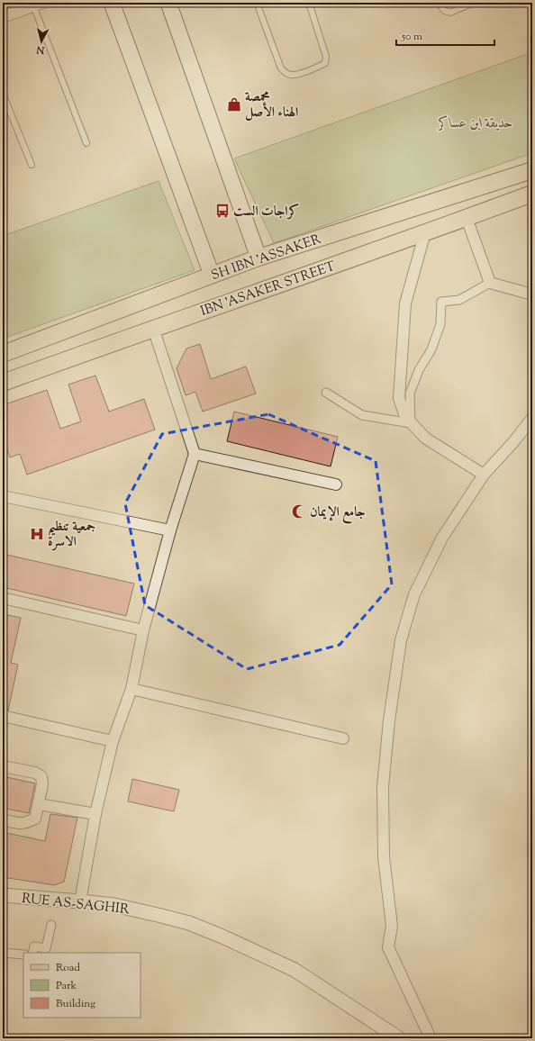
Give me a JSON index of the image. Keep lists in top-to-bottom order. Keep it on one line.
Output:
{"streets":{"main road":["SH IBN 'ASSAKER","IBN 'ASAKER STREET"],"street":["RUE AS-SAGHIR"]},"parks":["حديقة ابن عساكر"],"places":{"shop":["محمصة الهناء الأصل"],"bus stop":["كراجات الست"],"mosque":["جامع الإيمان"],"hospital":["جمعية تنظيم الاسرة"]},"legend":["Road","Park","Building"],"scale_bar":"50 m","north":"bottom"}
